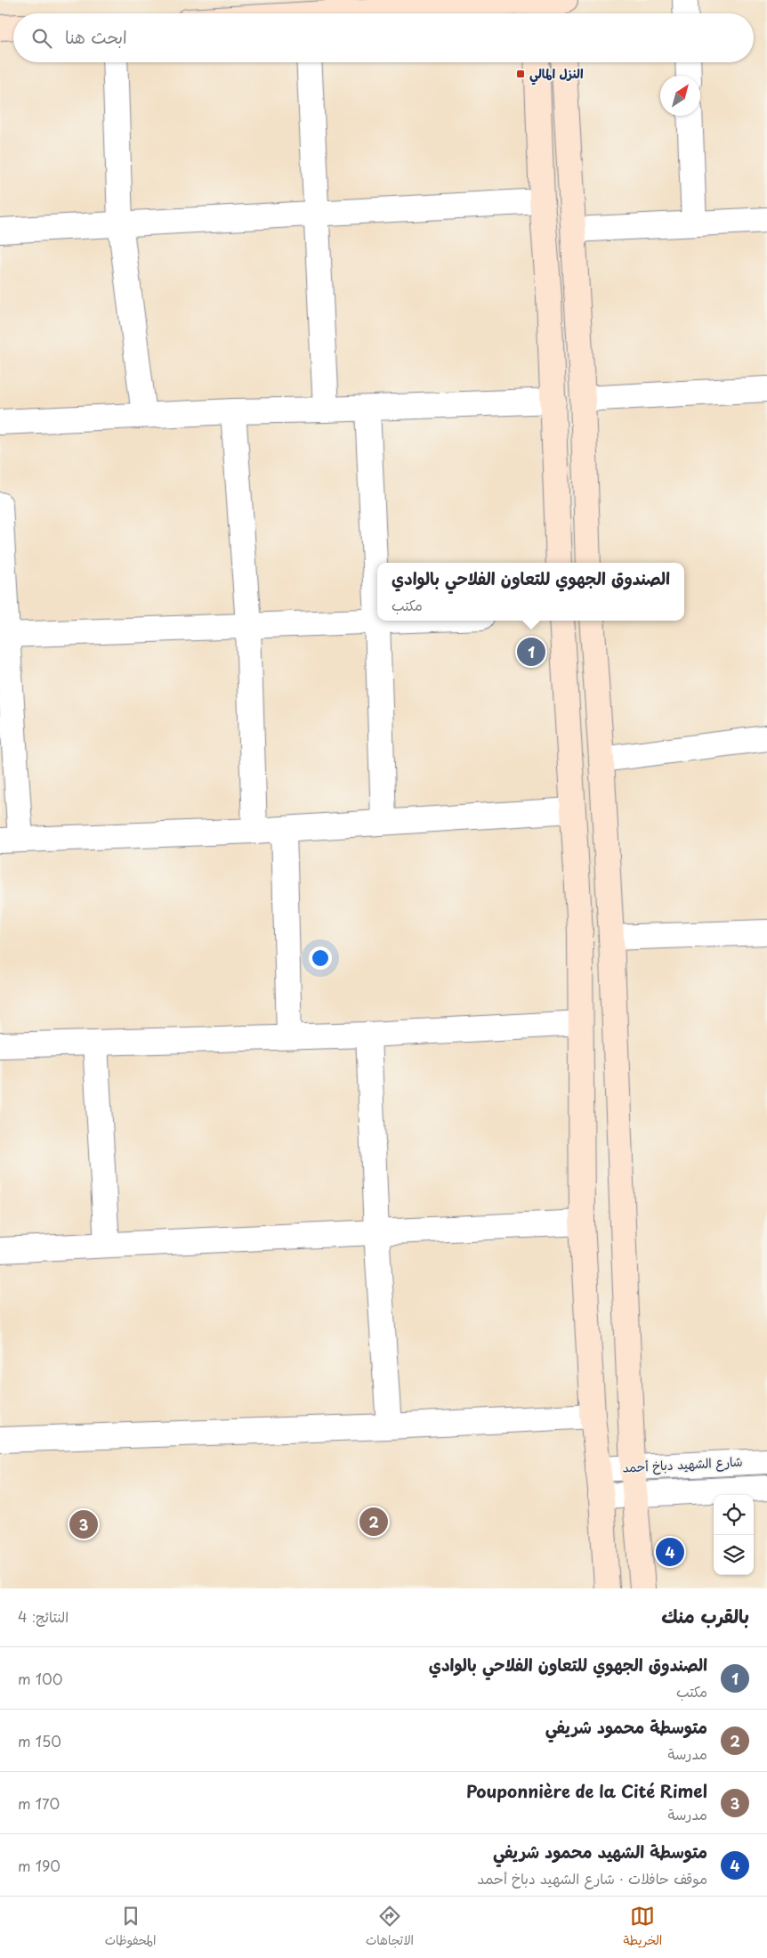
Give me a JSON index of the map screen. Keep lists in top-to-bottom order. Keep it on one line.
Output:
{"streets":{"street":["شارع الشهيد دباخ أحمد"]},"places":{"transit":["النزل المالي"]},"north":"top right","page":{"search":"ابحث هنا","popup":["الصندوق الجهوي للتعاون الفلاحي بالوادي","مكتب"],"pins":["1","2","3","4"],"heading":["بالقرب منك","النتائج: 4"],"list":[{"mark":"1","name":"الصندوق الجهوي للتعاون الفلاحي بالوادي","note":"مكتب","value":"100 m"},{"mark":"2","name":"متوسطة محمود شريفي","note":"مدرسة","value":"150 m"},{"mark":"3","name":"Pouponnière de la Cité Rimel","note":"مدرسة","value":"170 m"},{"mark":"4","name":"متوسطة الشهيد محمود شريفي","note":"موقف حافلات · شارع الشهيد دباخ أحمد","value":"190 m"}],"nav":["الخريطة","الاتجاهات","المحفوظات"]}}
